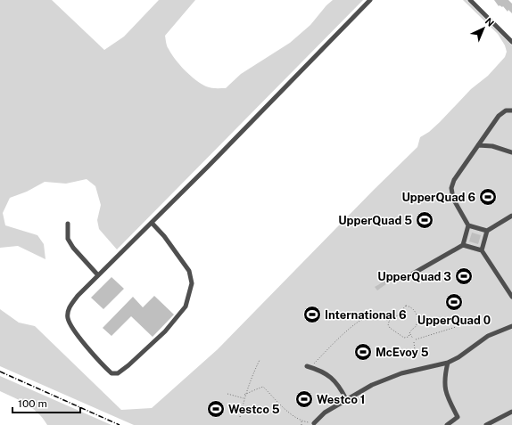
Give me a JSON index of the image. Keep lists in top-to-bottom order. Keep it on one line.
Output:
{"places":{"sports":["UpperQuad 6","UpperQuad 5","UpperQuad 3","UpperQuad 0","International 6","McEvoy 5","Westco 1","Westco 5"]},"scale_bar":"100 m","north":"top right"}
